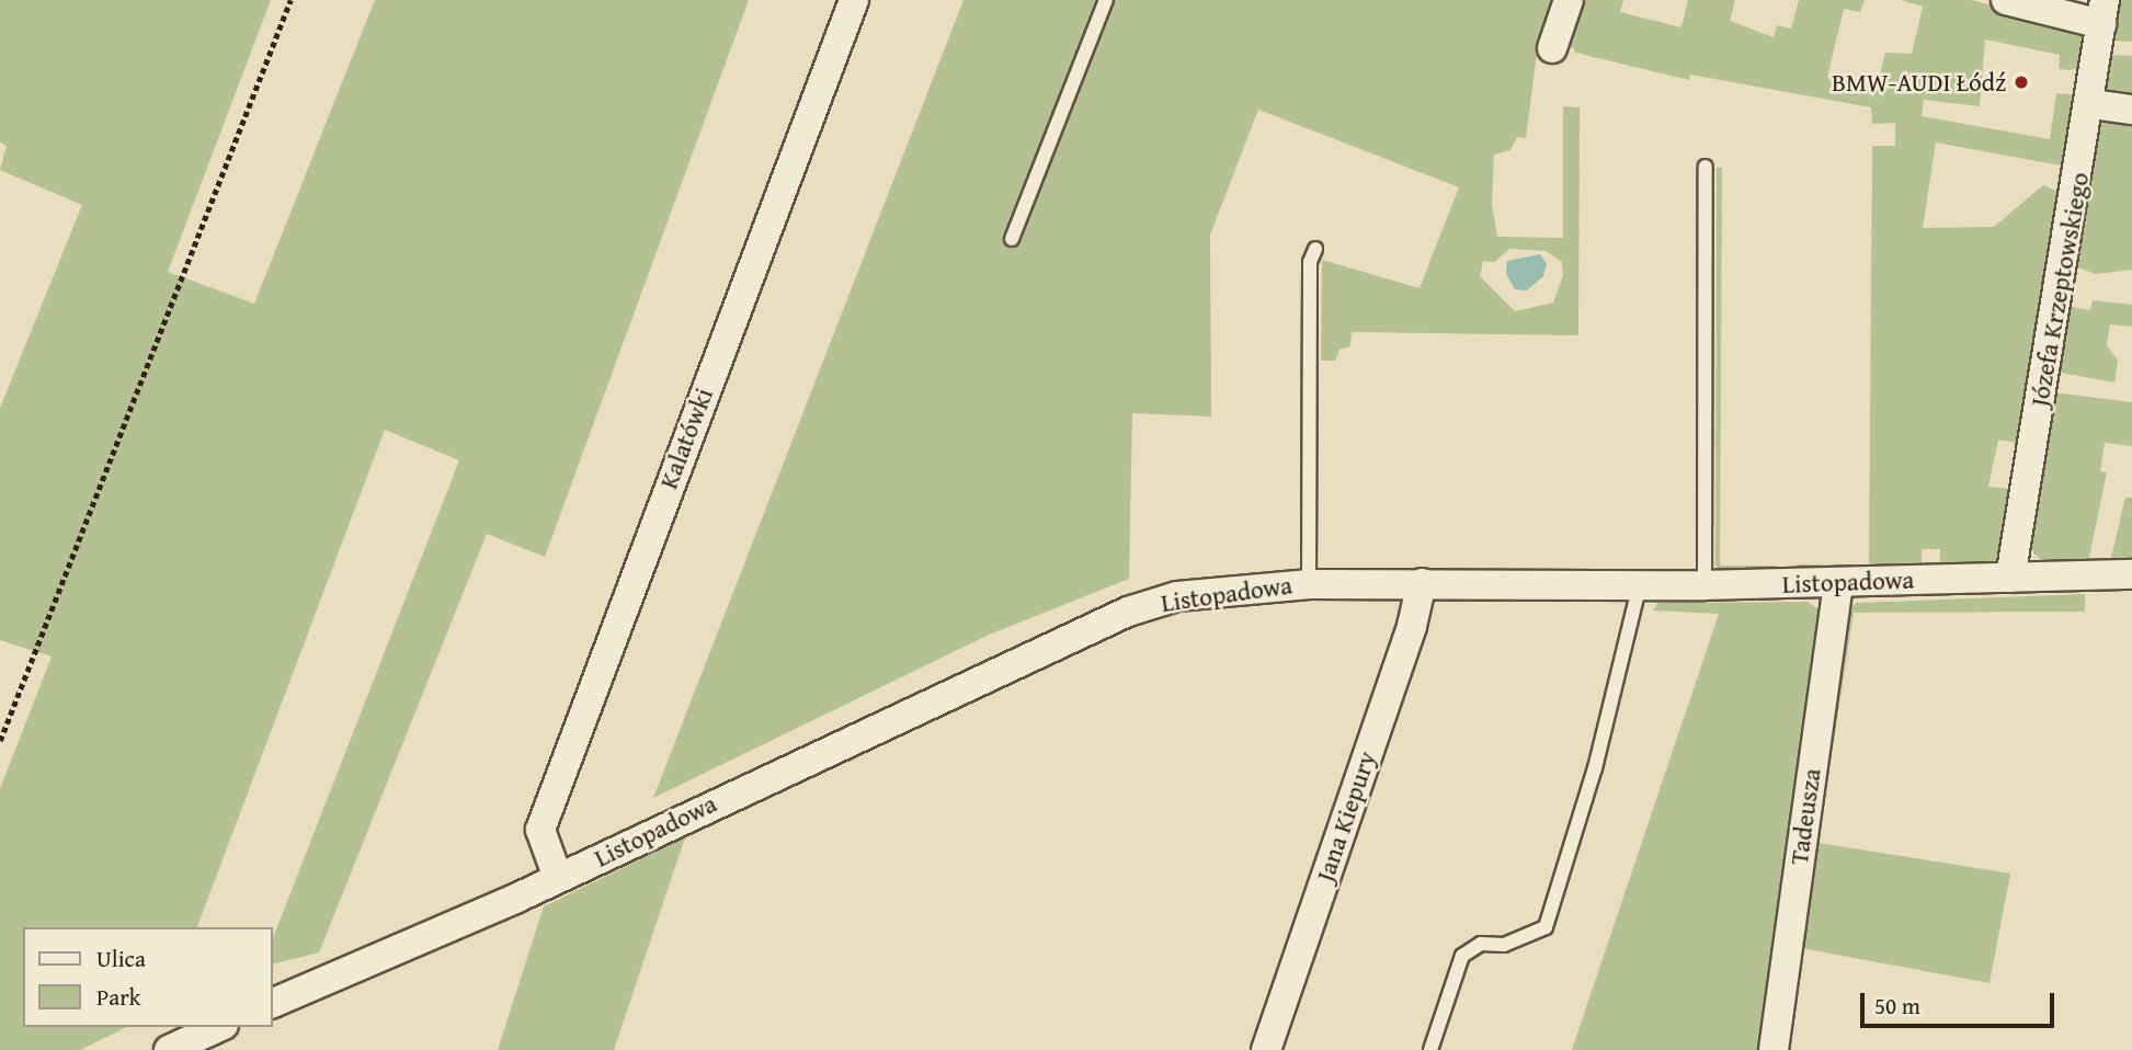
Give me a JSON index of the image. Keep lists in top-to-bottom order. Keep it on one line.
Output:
{"streets":{"street":["Józefa Krzeptowskiego","Kalatówki","Listopadowa","Jana Kiepury","Tadeusza"]},"crossings":[["Józefa Krzeptowskiego","Listopadowa"],["Kalatówki","Listopadowa"],["Listopadowa","Jana Kiepury"],["Listopadowa","Tadeusza"]],"places":["BMW-AUDI Łódź"],"legend":["Ulica","Park"],"scale_bar":"50 m"}
